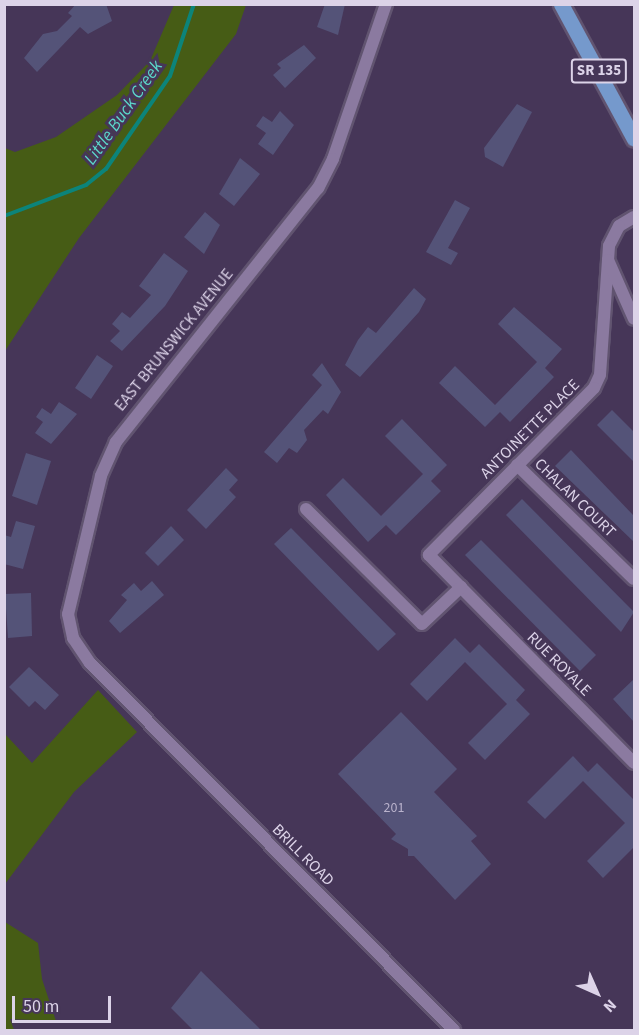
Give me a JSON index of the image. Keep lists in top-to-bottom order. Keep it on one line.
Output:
{"streets":{"main road":["SR 135"],"street":["EAST BRUNSWICK AVENUE","ANTOINETTE PLACE","CHALAN COURT","RUE ROYALE","BRILL ROAD"]},"crossings":[["EAST BRUNSWICK AVENUE","BRILL ROAD"],["ANTOINETTE PLACE","CHALAN COURT"],["ANTOINETTE PLACE","RUE ROYALE"]],"water":["Little Buck Creek"],"house_numbers":["201"],"scale_bar":"50 m","north":"bottom right"}
